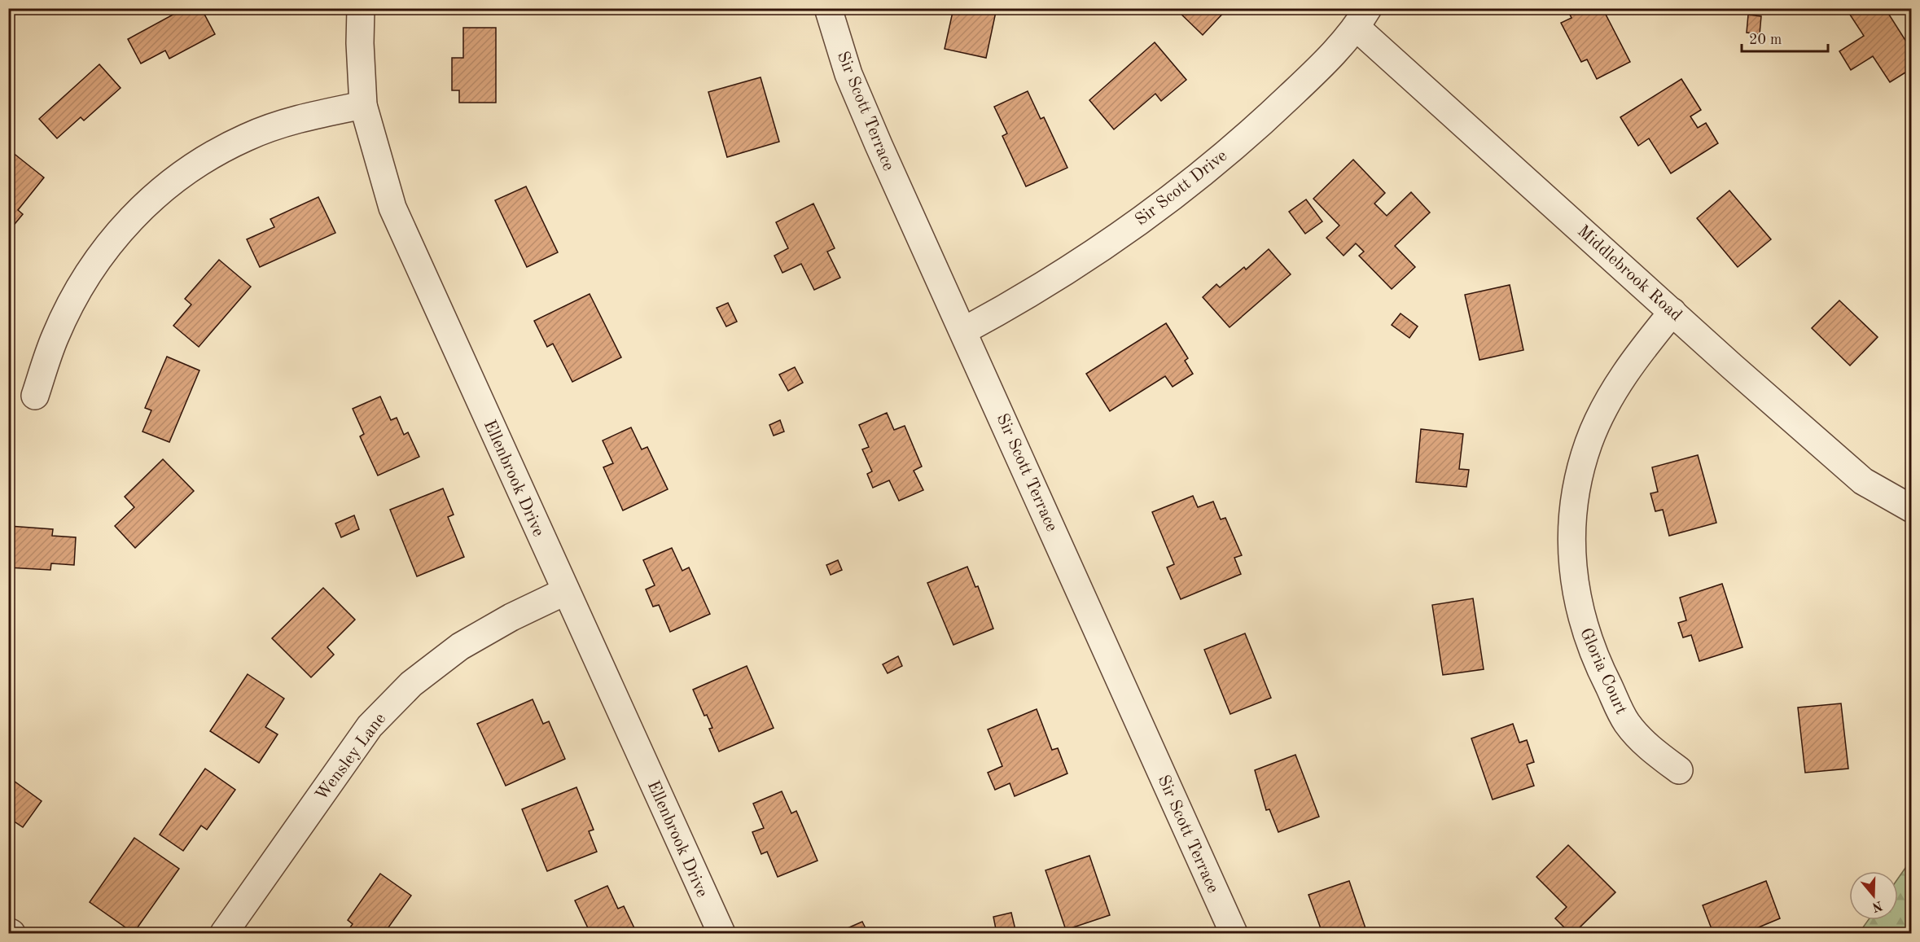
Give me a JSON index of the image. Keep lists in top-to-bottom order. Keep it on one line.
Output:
{"streets":{"street":["Sir Scott Terrace","Sir Scott Drive","Middlebrook Road","Ellenbrook Drive","Gloria Court","Wensley Lane"]},"crossings":[["Sir Scott Terrace","Sir Scott Drive"],["Sir Scott Drive","Middlebrook Road"],["Middlebrook Road","Gloria Court"],["Ellenbrook Drive","Wensley Lane"]],"scale_bar":"20 m","north":"bottom"}
